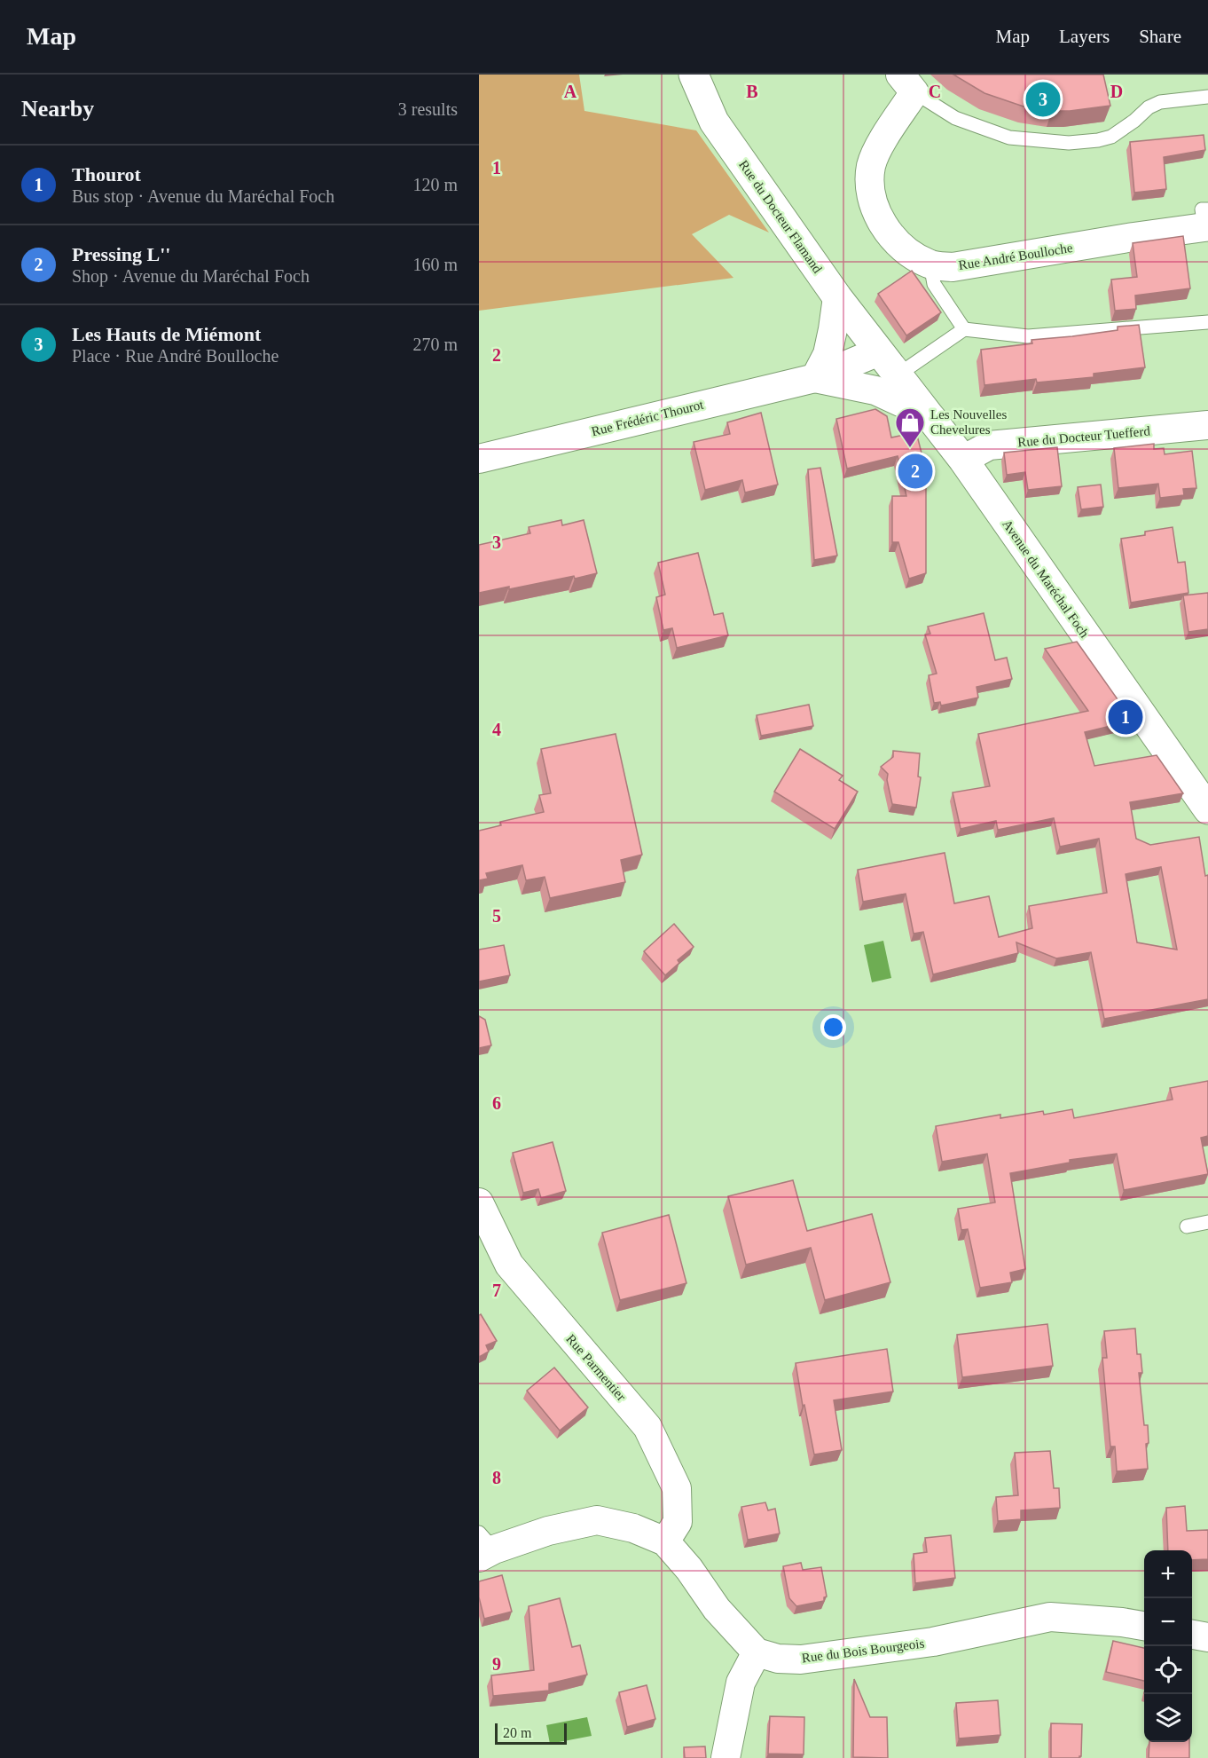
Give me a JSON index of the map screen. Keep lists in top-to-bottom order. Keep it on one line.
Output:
{"streets":{"street":["Rue du Docteur Flamand","Rue André Boulloche","Rue Frédéric Thourot","Rue du Docteur Tuefferd","Avenue du Maréchal Foch","Rue Parmentier","Rue du Bois Bourgeois"]},"crossings":[["Rue du Docteur Flamand","Rue Frédéric Thourot"],["Rue du Docteur Flamand","Avenue du Maréchal Foch"],["Rue Frédéric Thourot","Avenue du Maréchal Foch"],["Rue du Docteur Tuefferd","Avenue du Maréchal Foch"]],"places":{"shop":["Les Nouvelles Chevelures"]},"scale_bar":"20 m","page":{"header":"Map","nav":["Map","Layers","Share"],"heading":["Nearby","3 results"],"pins":["3","2","1"],"list":[{"mark":"1","name":"Thourot","note":"Bus stop · Avenue du Maréchal Foch","value":"120 m"},{"mark":"2","name":"Pressing L''","note":"Shop · Avenue du Maréchal Foch","value":"160 m"},{"mark":"3","name":"Les Hauts de Miémont","note":"Place · Rue André Boulloche","value":"270 m"}],"map_buttons":["+","−"],"scale":"20 m"},"grid":{"columns":["A","B","C","D"],"rows":["1","2","3","4","5","6","7","8","9"]}}
